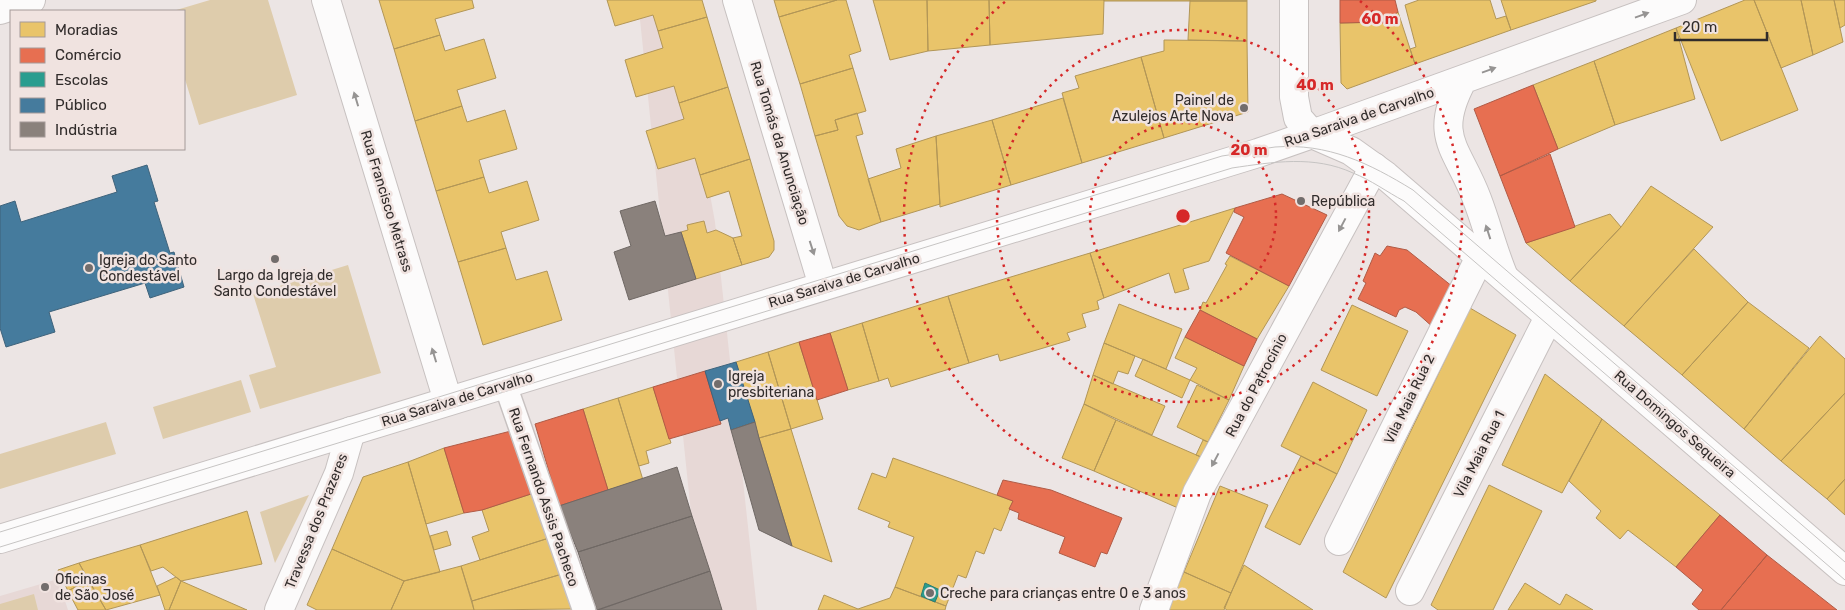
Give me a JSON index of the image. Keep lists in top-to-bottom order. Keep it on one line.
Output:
{"streets":{"street":["Rua Saraiva de Carvalho","Rua Tomás da Anunciação","Rua Francisco Metrass","Rua do Patrocínio","Vila Maia Rua 2","Rua Domingos Sequeira","Vila Maia Rua 1","Rua Fernando Assis Pacheco","Travessa dos Prazeres"]},"crossings":[["Rua Saraiva de Carvalho","Rua Tomás da Anunciação"],["Rua Saraiva de Carvalho","Rua Francisco Metrass"],["Rua Saraiva de Carvalho","Rua Domingos Sequeira"],["Rua Saraiva de Carvalho","Rua Fernando Assis Pacheco"],["Rua Saraiva de Carvalho","Travessa dos Prazeres"],["Rua do Patrocínio","Rua Domingos Sequeira"],["Vila Maia Rua 2","Rua Domingos Sequeira"],["Rua Domingos Sequeira","Vila Maia Rua 1"]],"one_way":["Rua Tomás da Anunciação","Rua Francisco Metrass","Rua do Patrocínio"],"places":["Painel de Azulejos Arte Nova","República","Largo da Igreja de Santo Condestável","Igreja do Santo Condestável","Igreja presbiteriana","Oficinas de São José","Creche para crianças entre 0 e 3 anos"],"legend":["Moradias","Comércio","Escolas","Público","Indústria"],"scale_bar":"20 m","rings":["60 m","40 m","20 m"]}
